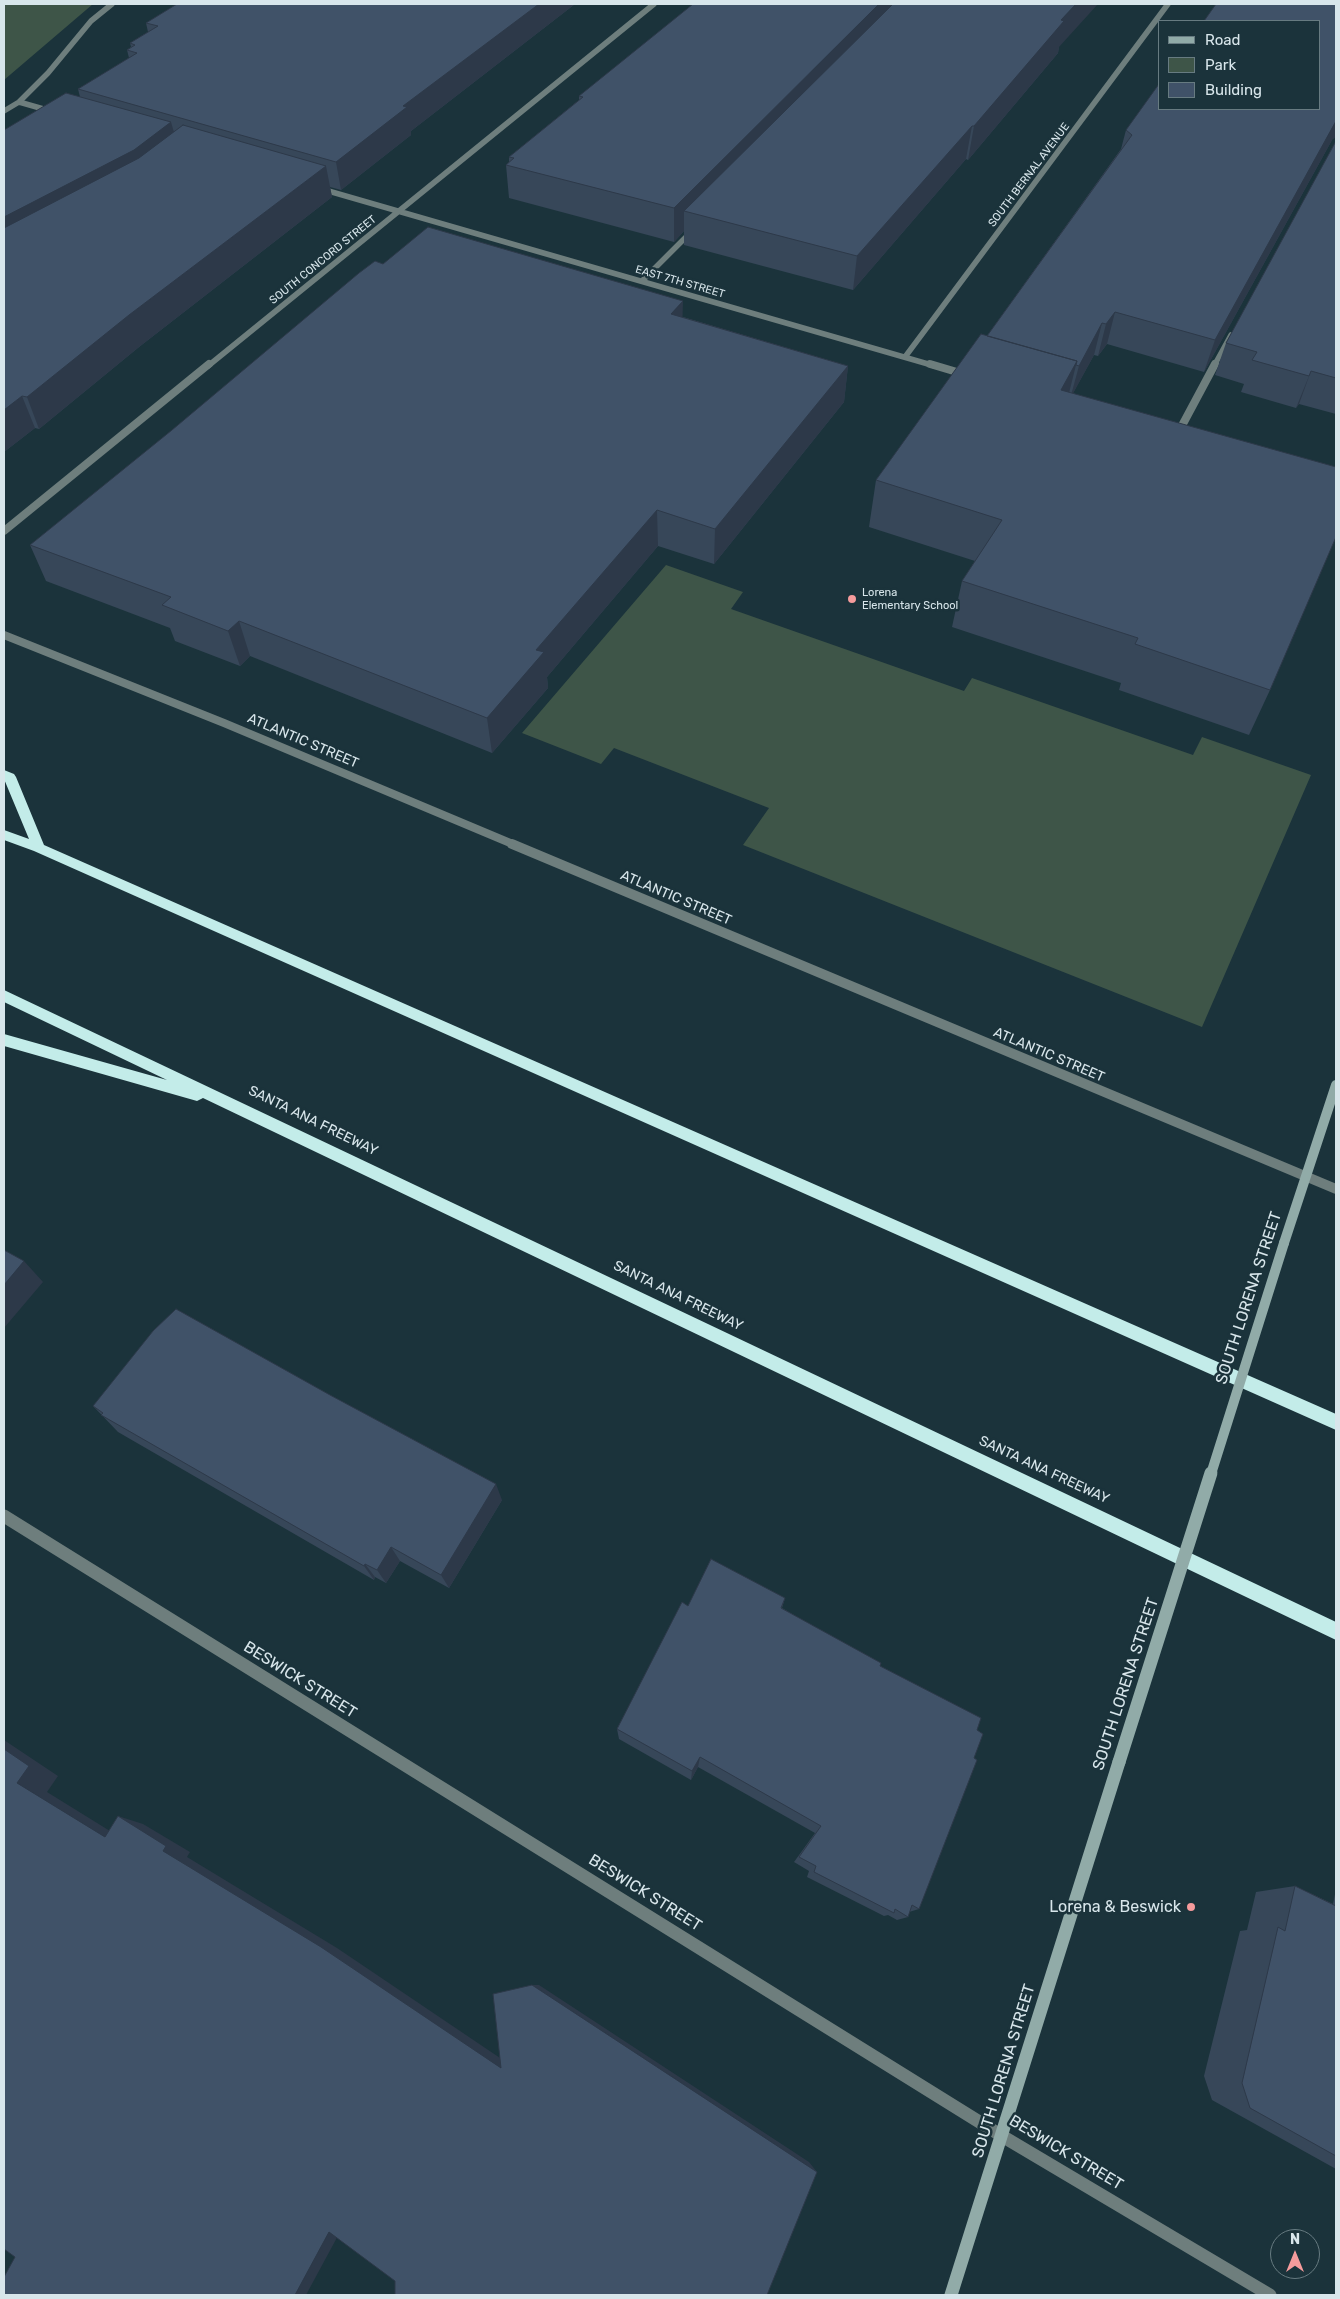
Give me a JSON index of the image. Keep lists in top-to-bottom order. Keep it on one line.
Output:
{"streets":{"highway":["SANTA ANA FREEWAY"],"main road":["SOUTH LORENA STREET"],"street":["SOUTH BERNAL AVENUE","SOUTH CONCORD STREET","EAST 7TH STREET","ATLANTIC STREET","BESWICK STREET"]},"crossings":[["SOUTH BERNAL AVENUE","EAST 7TH STREET"],["SOUTH CONCORD STREET","EAST 7TH STREET"],["ATLANTIC STREET","SOUTH LORENA STREET"],["SOUTH LORENA STREET","BESWICK STREET"]],"places":["Lorena Elementary School","Lorena & Beswick"],"legend":["Road","Park","Building"],"north":"top"}
